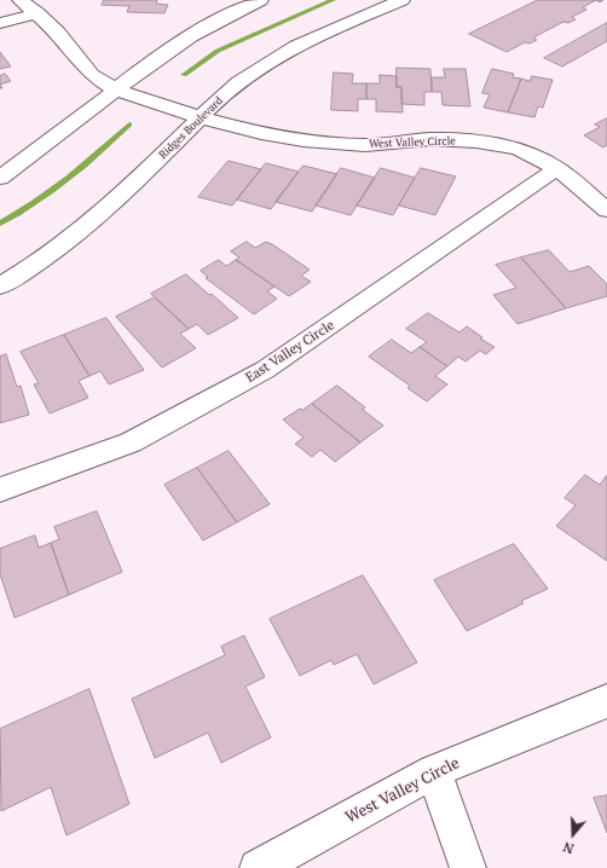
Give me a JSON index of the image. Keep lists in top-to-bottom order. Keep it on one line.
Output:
{"streets":{"street":["Ridges Boulevard","West Valley Circle","East Valley Circle"]},"crossings":[["Ridges Boulevard","West Valley Circle"],["West Valley Circle","East Valley Circle"]],"north":"bottom"}
